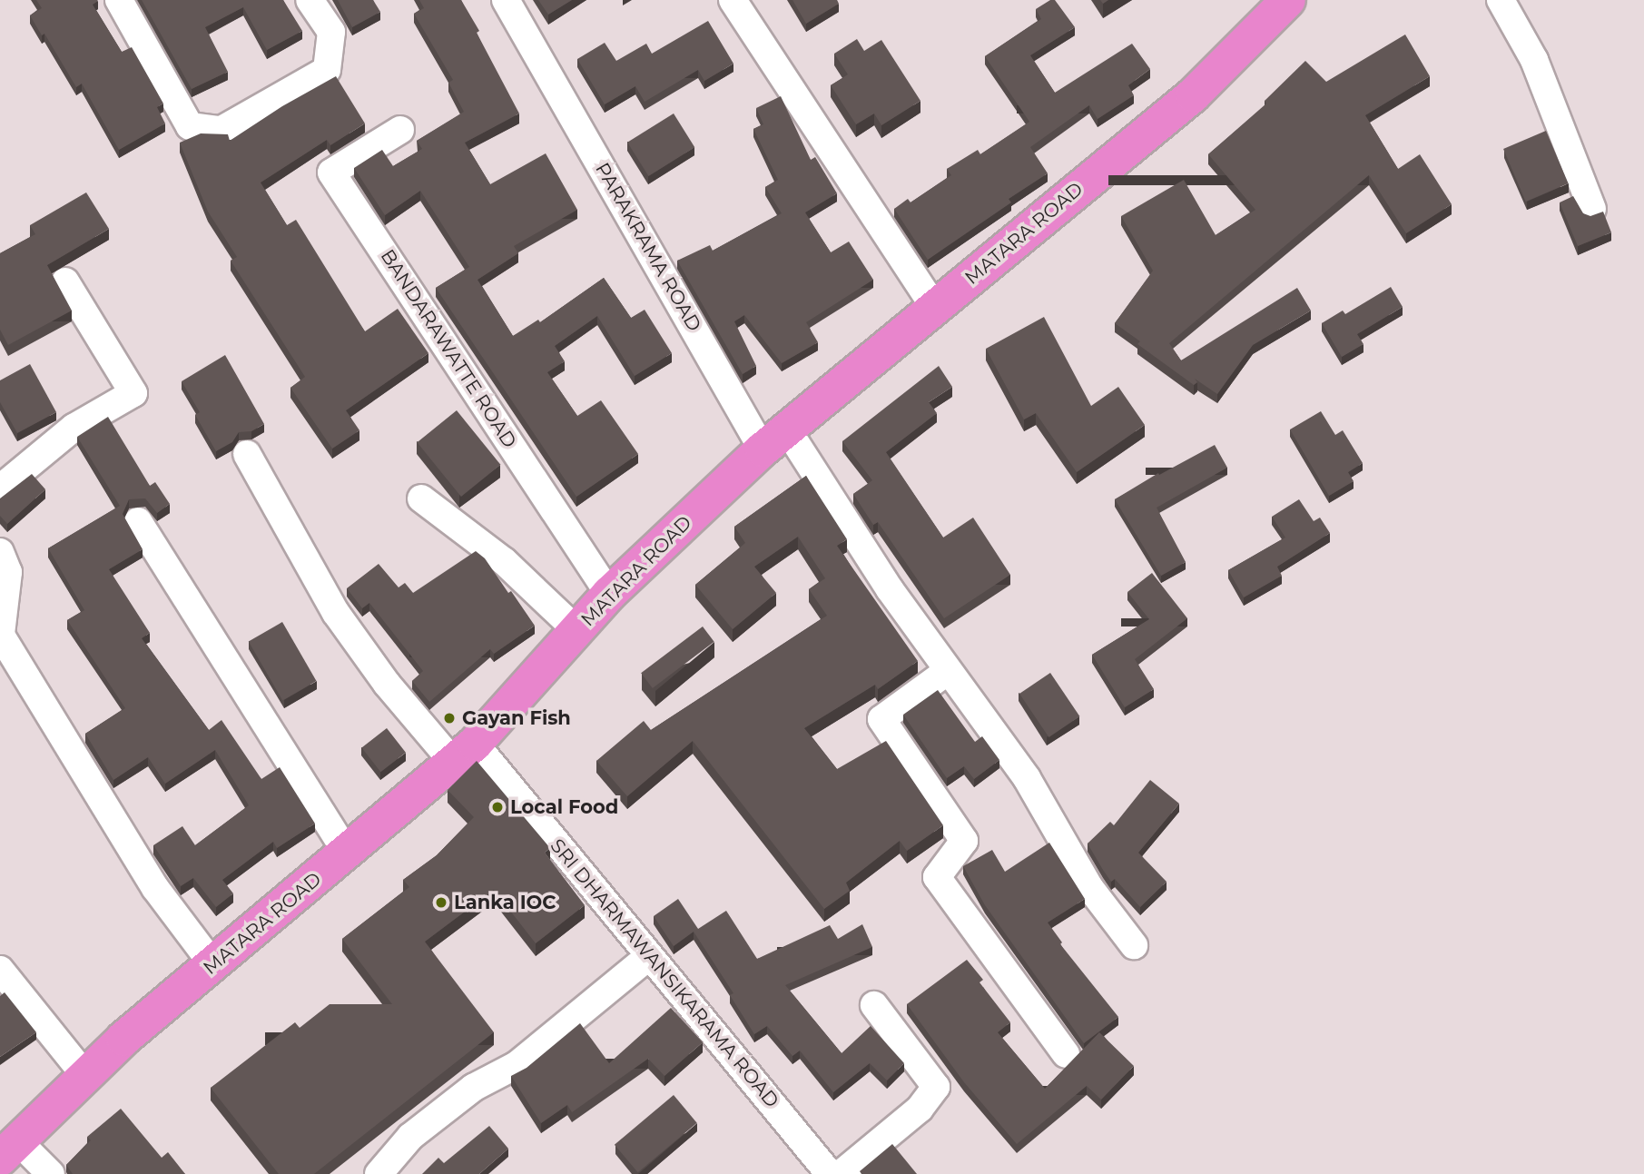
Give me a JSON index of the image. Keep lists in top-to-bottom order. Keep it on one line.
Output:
{"streets":{"highway":["MATARA ROAD"],"street":["PARAKRAMA ROAD","BANDARAWATTE ROAD","SRI DHARMAWANSIKARAMA ROAD"]},"crossings":[["MATARA ROAD","PARAKRAMA ROAD"],["MATARA ROAD","BANDARAWATTE ROAD"],["MATARA ROAD","SRI DHARMAWANSIKARAMA ROAD"]],"places":["Gayan Fish","Local Food","Lanka IOC"]}
